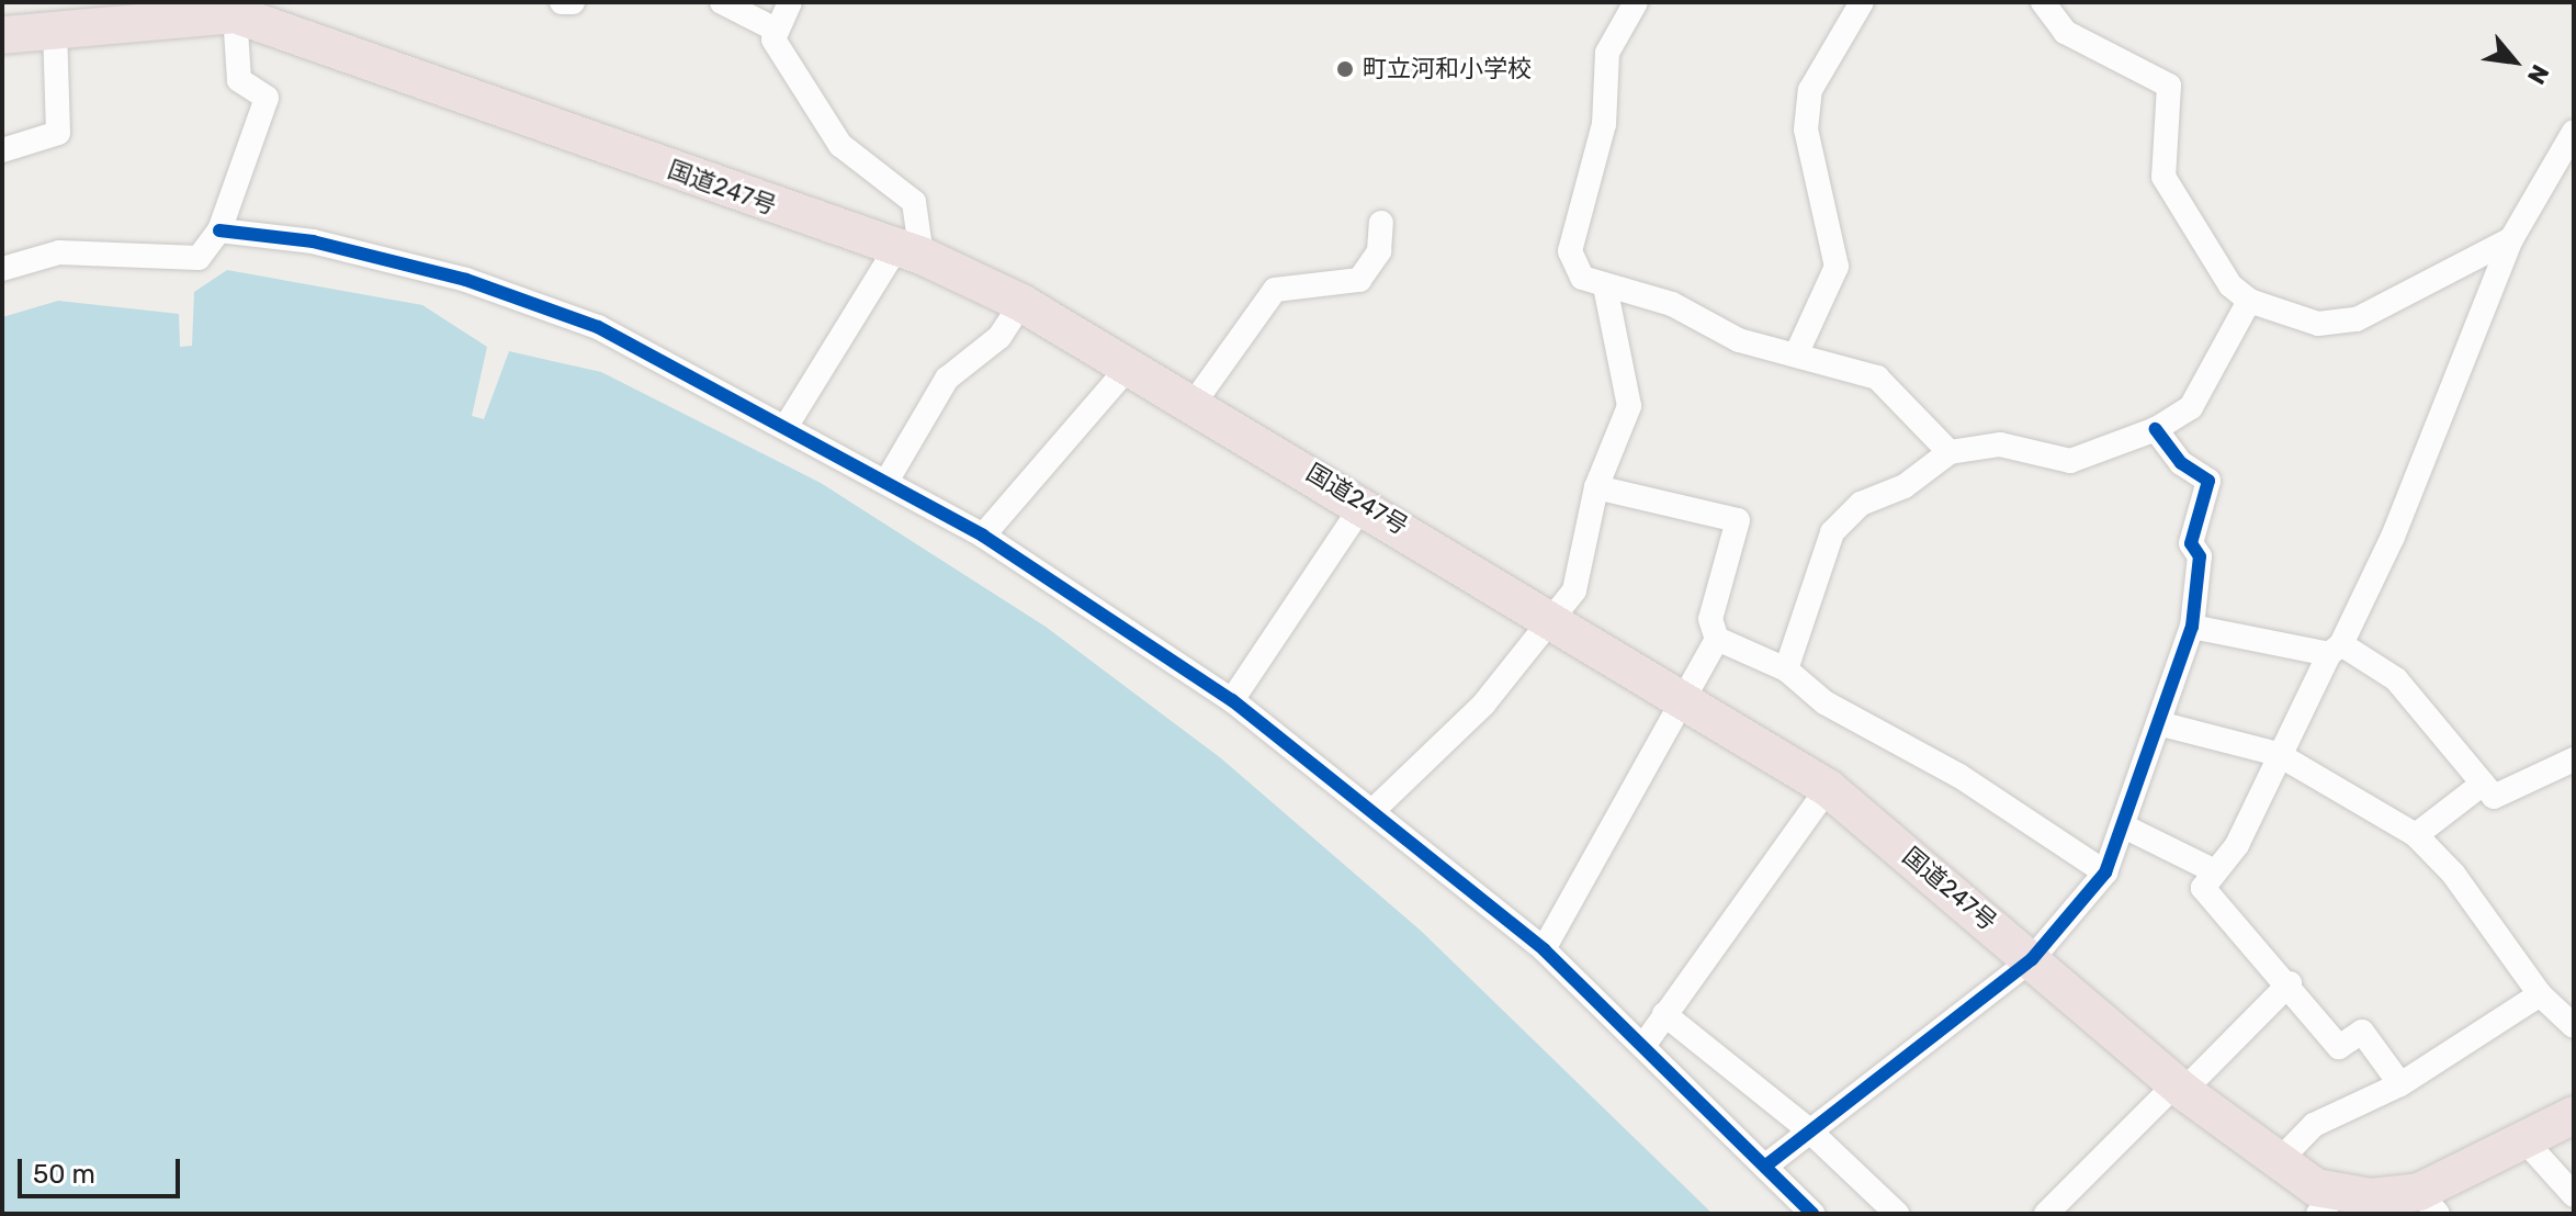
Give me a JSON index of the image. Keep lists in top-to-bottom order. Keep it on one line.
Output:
{"streets":{"highway":["国道247号"]},"places":["町立河和小学校"],"scale_bar":"50 m","north":"bottom right"}
